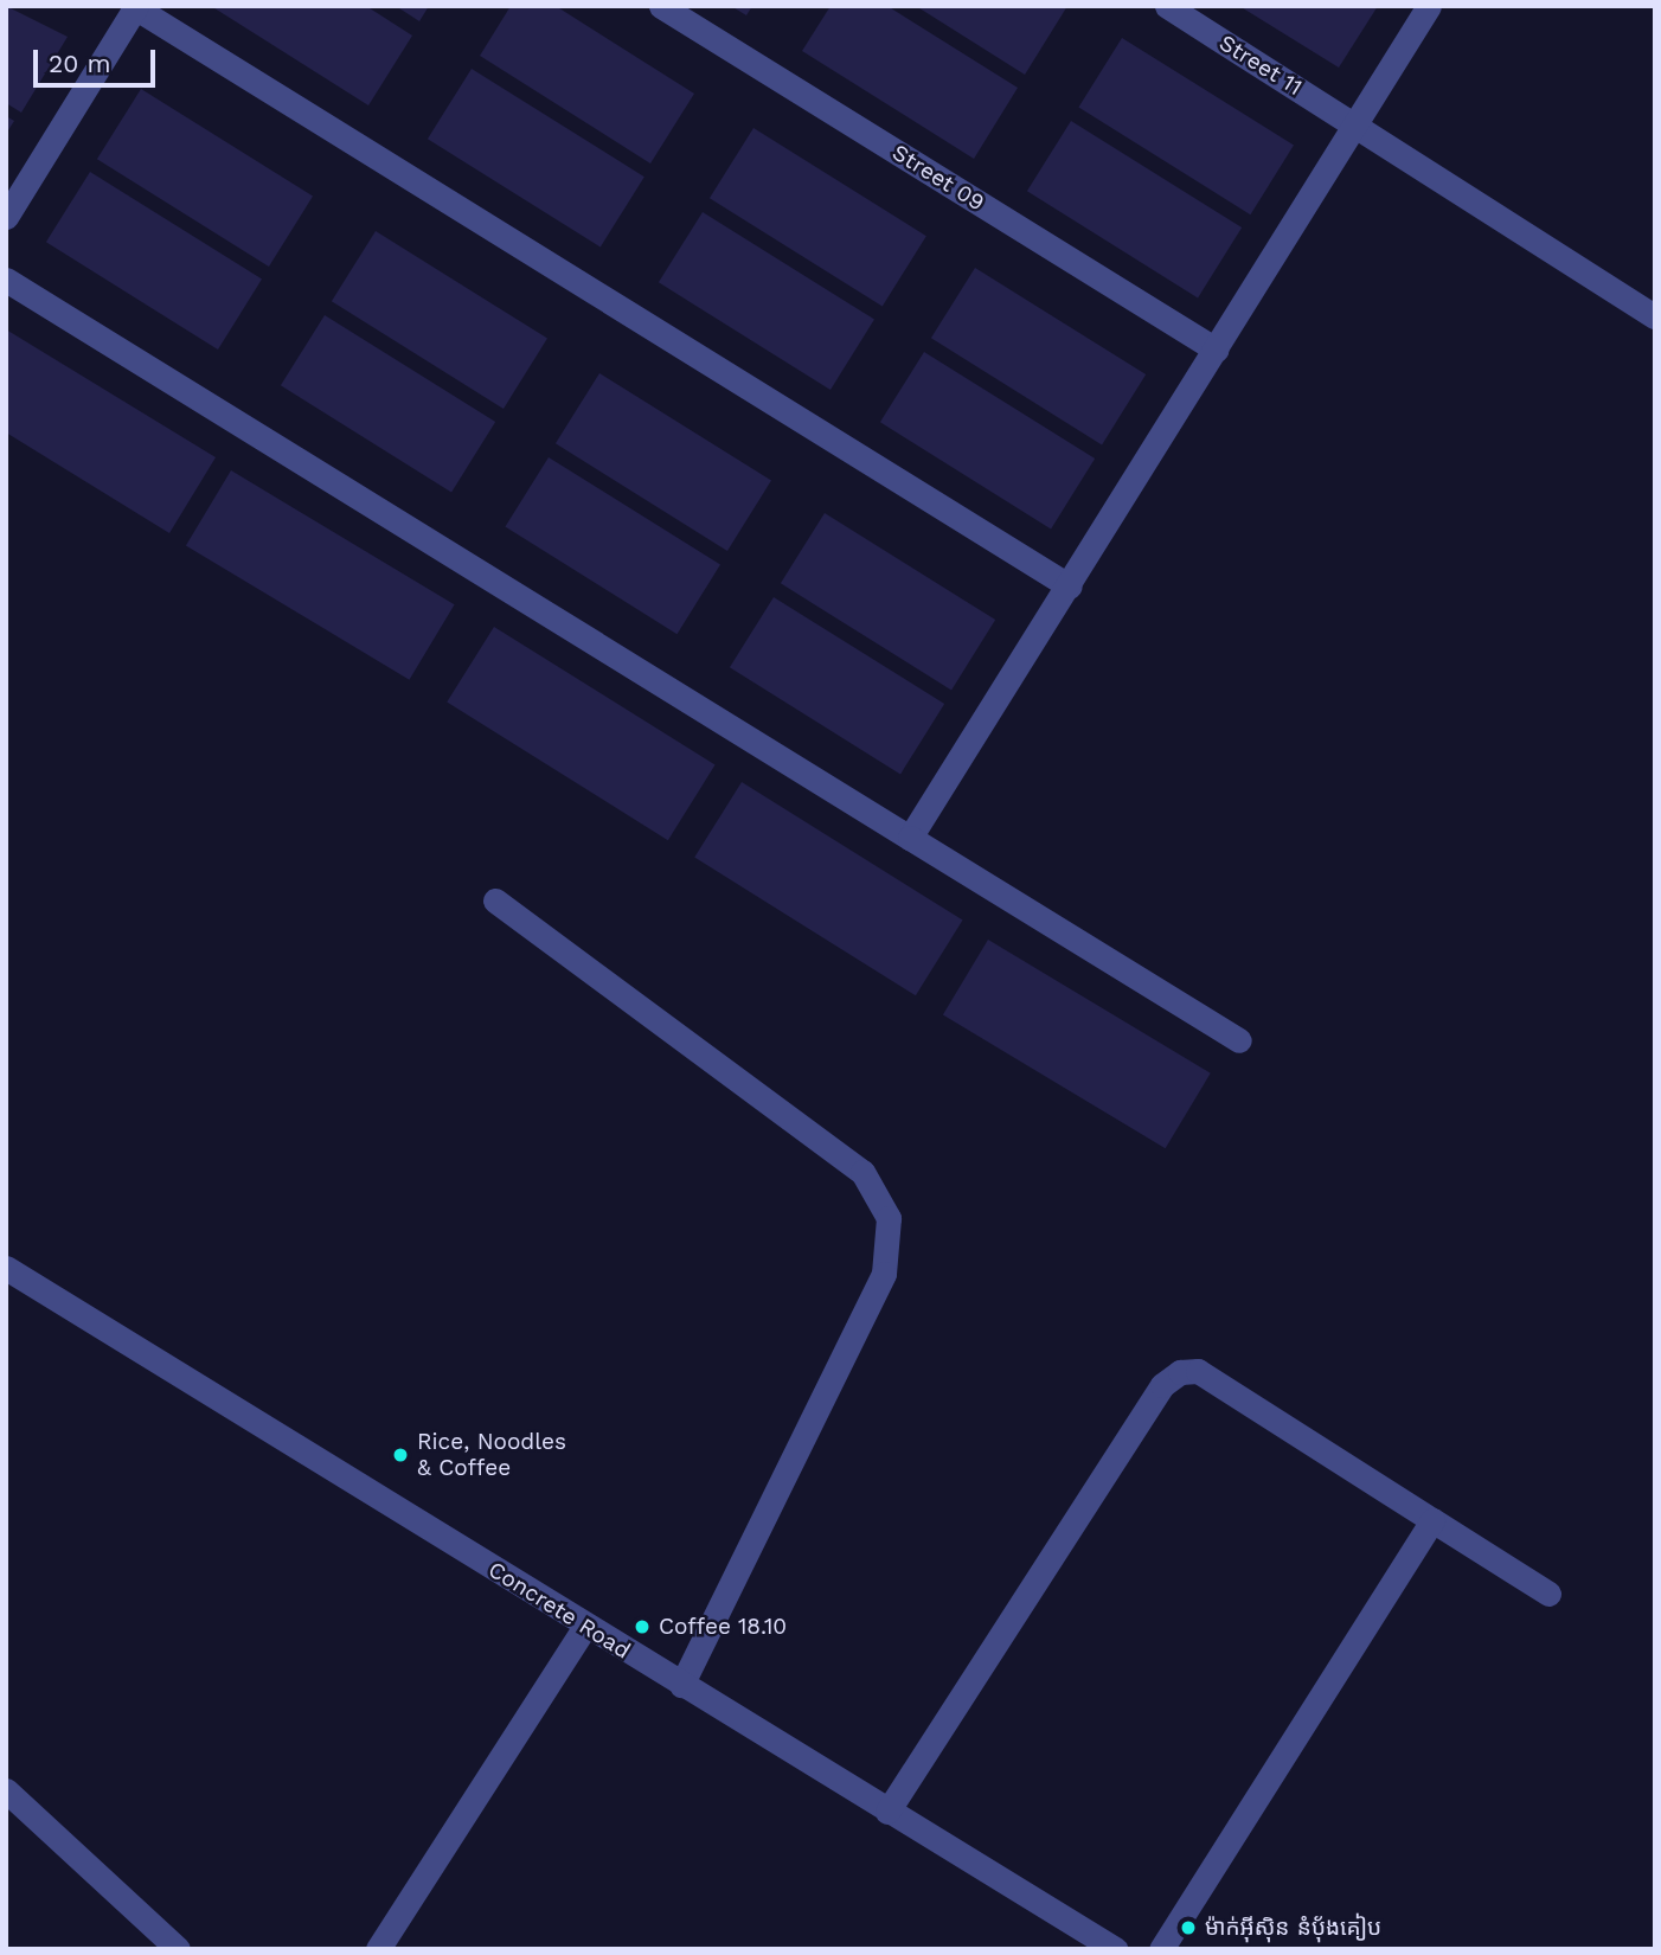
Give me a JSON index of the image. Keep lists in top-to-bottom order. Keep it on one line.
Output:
{"streets":{"street":["Street 11","Street 09","Concrete Road"]},"places":["Rice, Noodles & Coffee","Coffee 18.10","ម៉ាក់អ៊ីស៊ិន នំប៉័ងគៀប"],"scale_bar":"20 m"}
